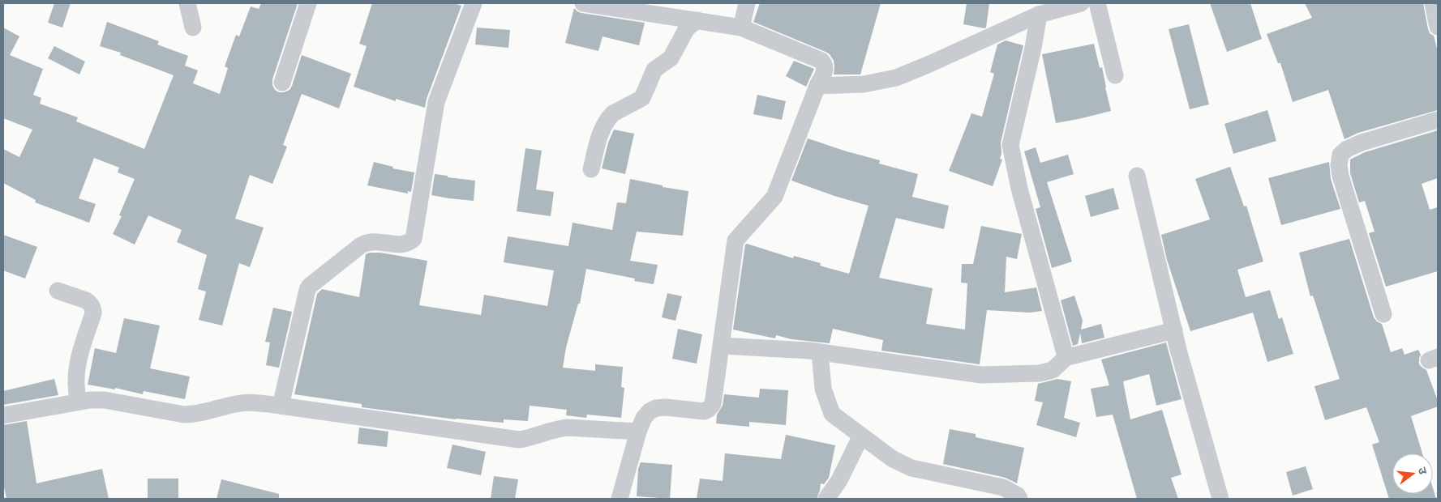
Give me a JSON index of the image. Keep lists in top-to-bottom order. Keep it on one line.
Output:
{"north":"right"}
